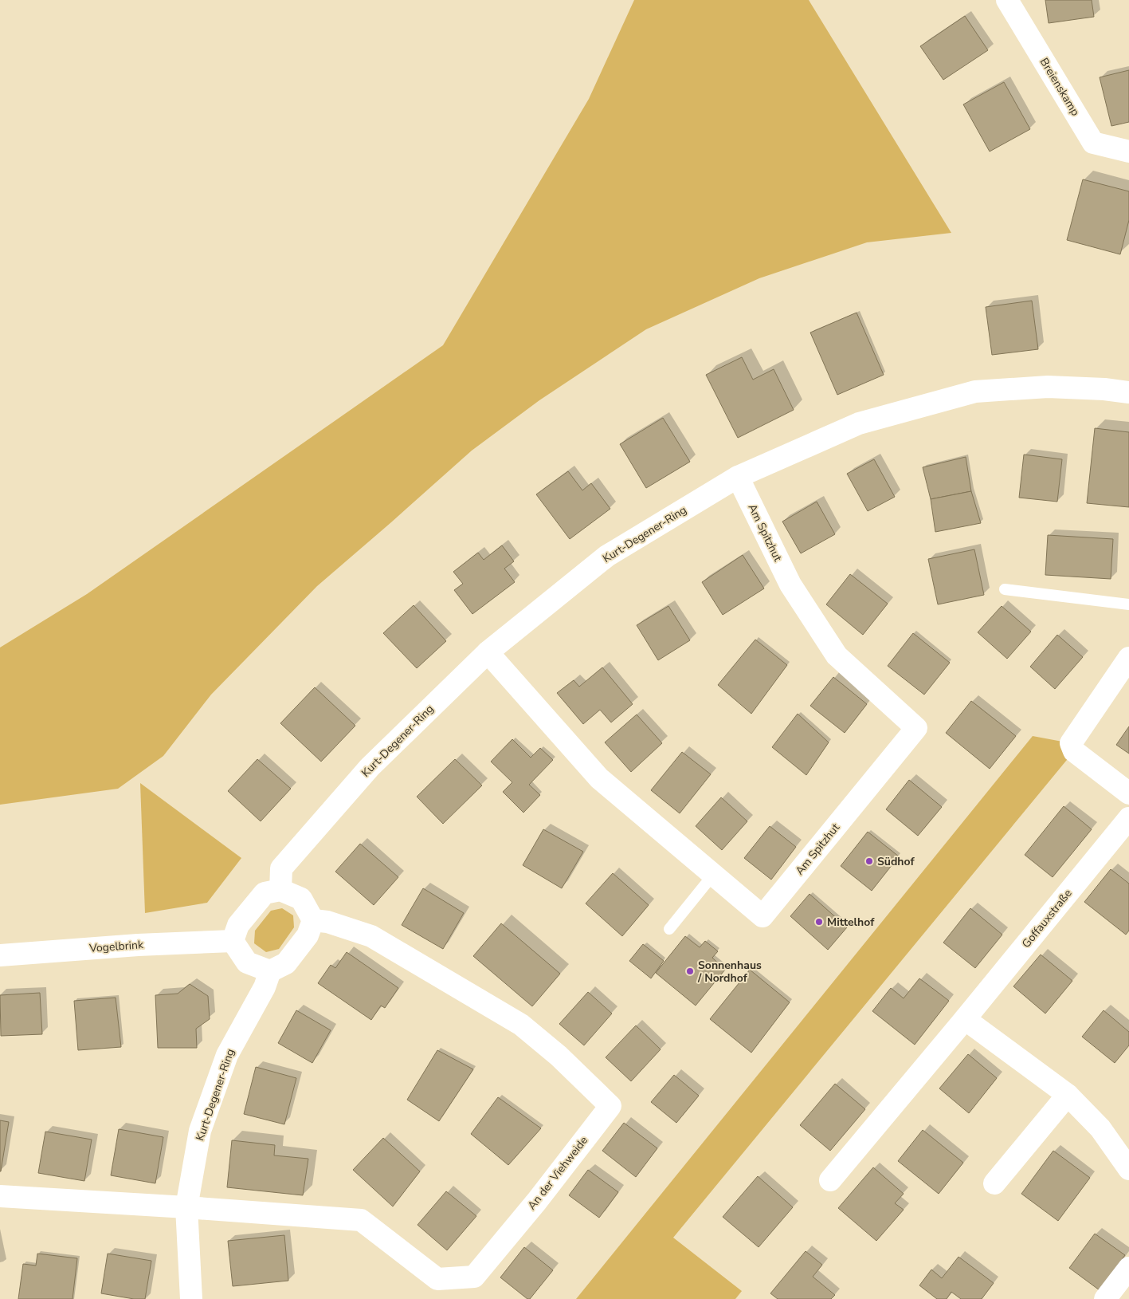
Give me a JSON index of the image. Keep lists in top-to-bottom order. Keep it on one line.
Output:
{"streets":{"street":["Breienskamp","Am Spitzhut","Kurt-Degener-Ring","Goffauxstraße","Vogelbrink","An der Viehweide"]},"crossings":[["Am Spitzhut","Kurt-Degener-Ring"],["Kurt-Degener-Ring","Vogelbrink"],["Kurt-Degener-Ring","An der Viehweide"],["Vogelbrink","An der Viehweide"]],"places":["Südhof","Mittelhof","Sonnenhaus / Nordhof"]}
